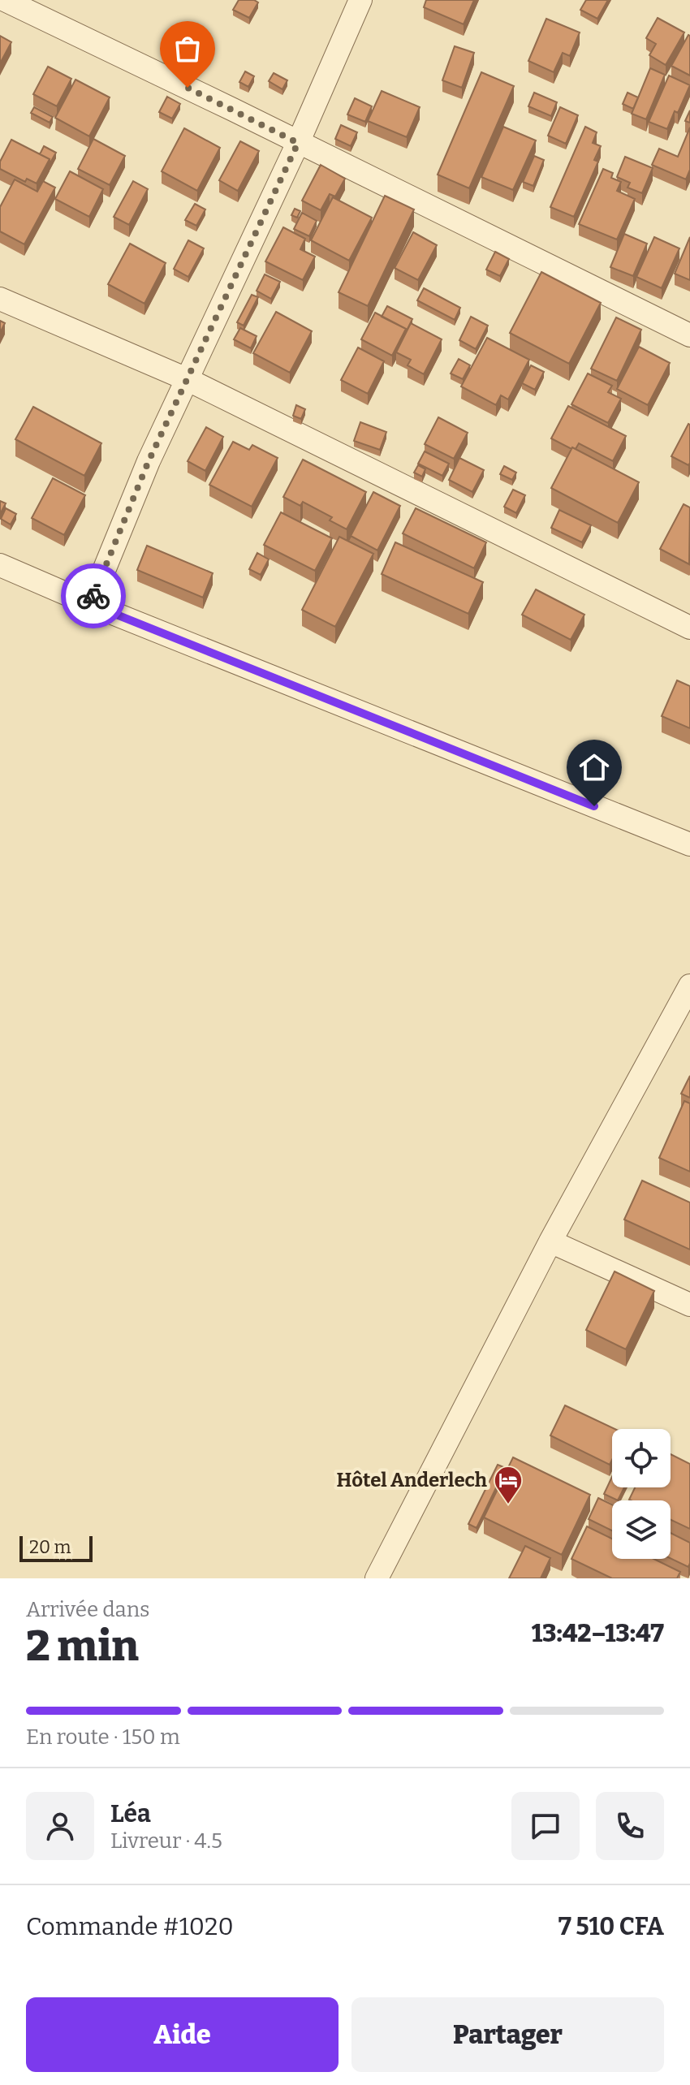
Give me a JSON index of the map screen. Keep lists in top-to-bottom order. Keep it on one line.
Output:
{"places":{"hotel":["Hôtel Anderlech"]},"scale_bar":"20 m","page":{"scale":"20 m","heading":["2 min","Arrivée dans","13:42–13:47"],"panel":["Léa","Livreur · 4.5","Commande #1020","7 510 CFA"],"bar":"En route · 150 m","buttons":["Aide","Partager"]}}
